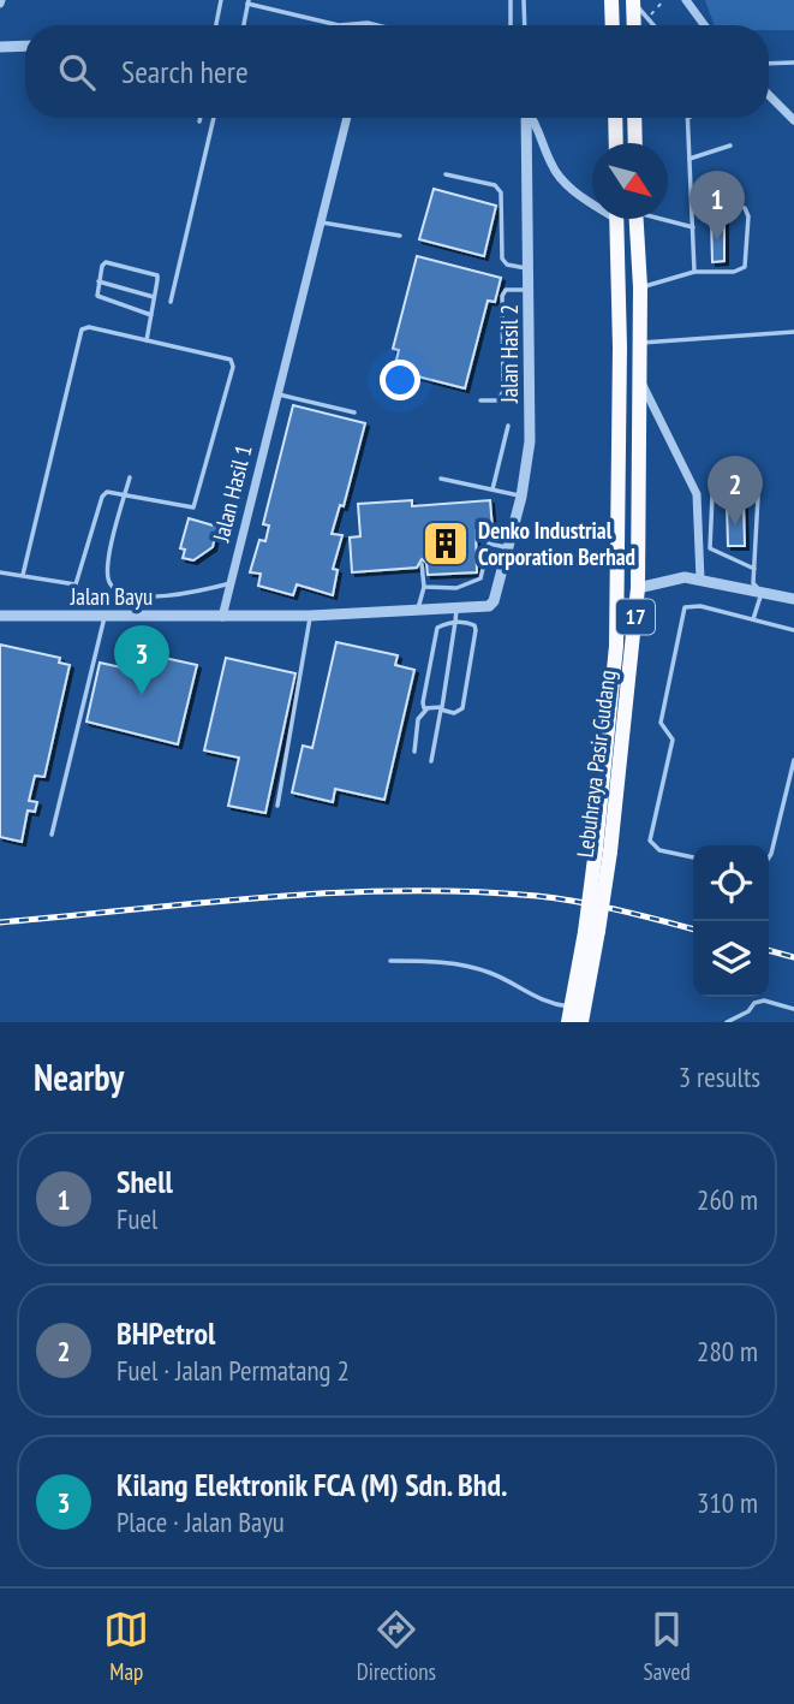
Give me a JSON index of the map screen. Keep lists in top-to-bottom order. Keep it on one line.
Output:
{"streets":{"highway":["17","Lebuhraya Pasir Gudang"],"street":["Jalan Hasil 2","Jalan Hasil 1","Jalan Bayu"]},"crossings":[["Jalan Hasil 1","Jalan Bayu"]],"places":{"building":["Denko Industrial Corporation Berhad"]},"north":"bottom right","page":{"search":"Search here","pins":["1","2","3"],"heading":["Nearby","3 results"],"list":[{"mark":"1","name":"Shell","note":"Fuel","value":"260 m"},{"mark":"2","name":"BHPetrol","note":"Fuel · Jalan Permatang 2","value":"280 m"},{"mark":"3","name":"Kilang Elektronik FCA (M) Sdn. Bhd.","note":"Place · Jalan Bayu","value":"310 m"}],"nav":["Map","Directions","Saved"]}}
